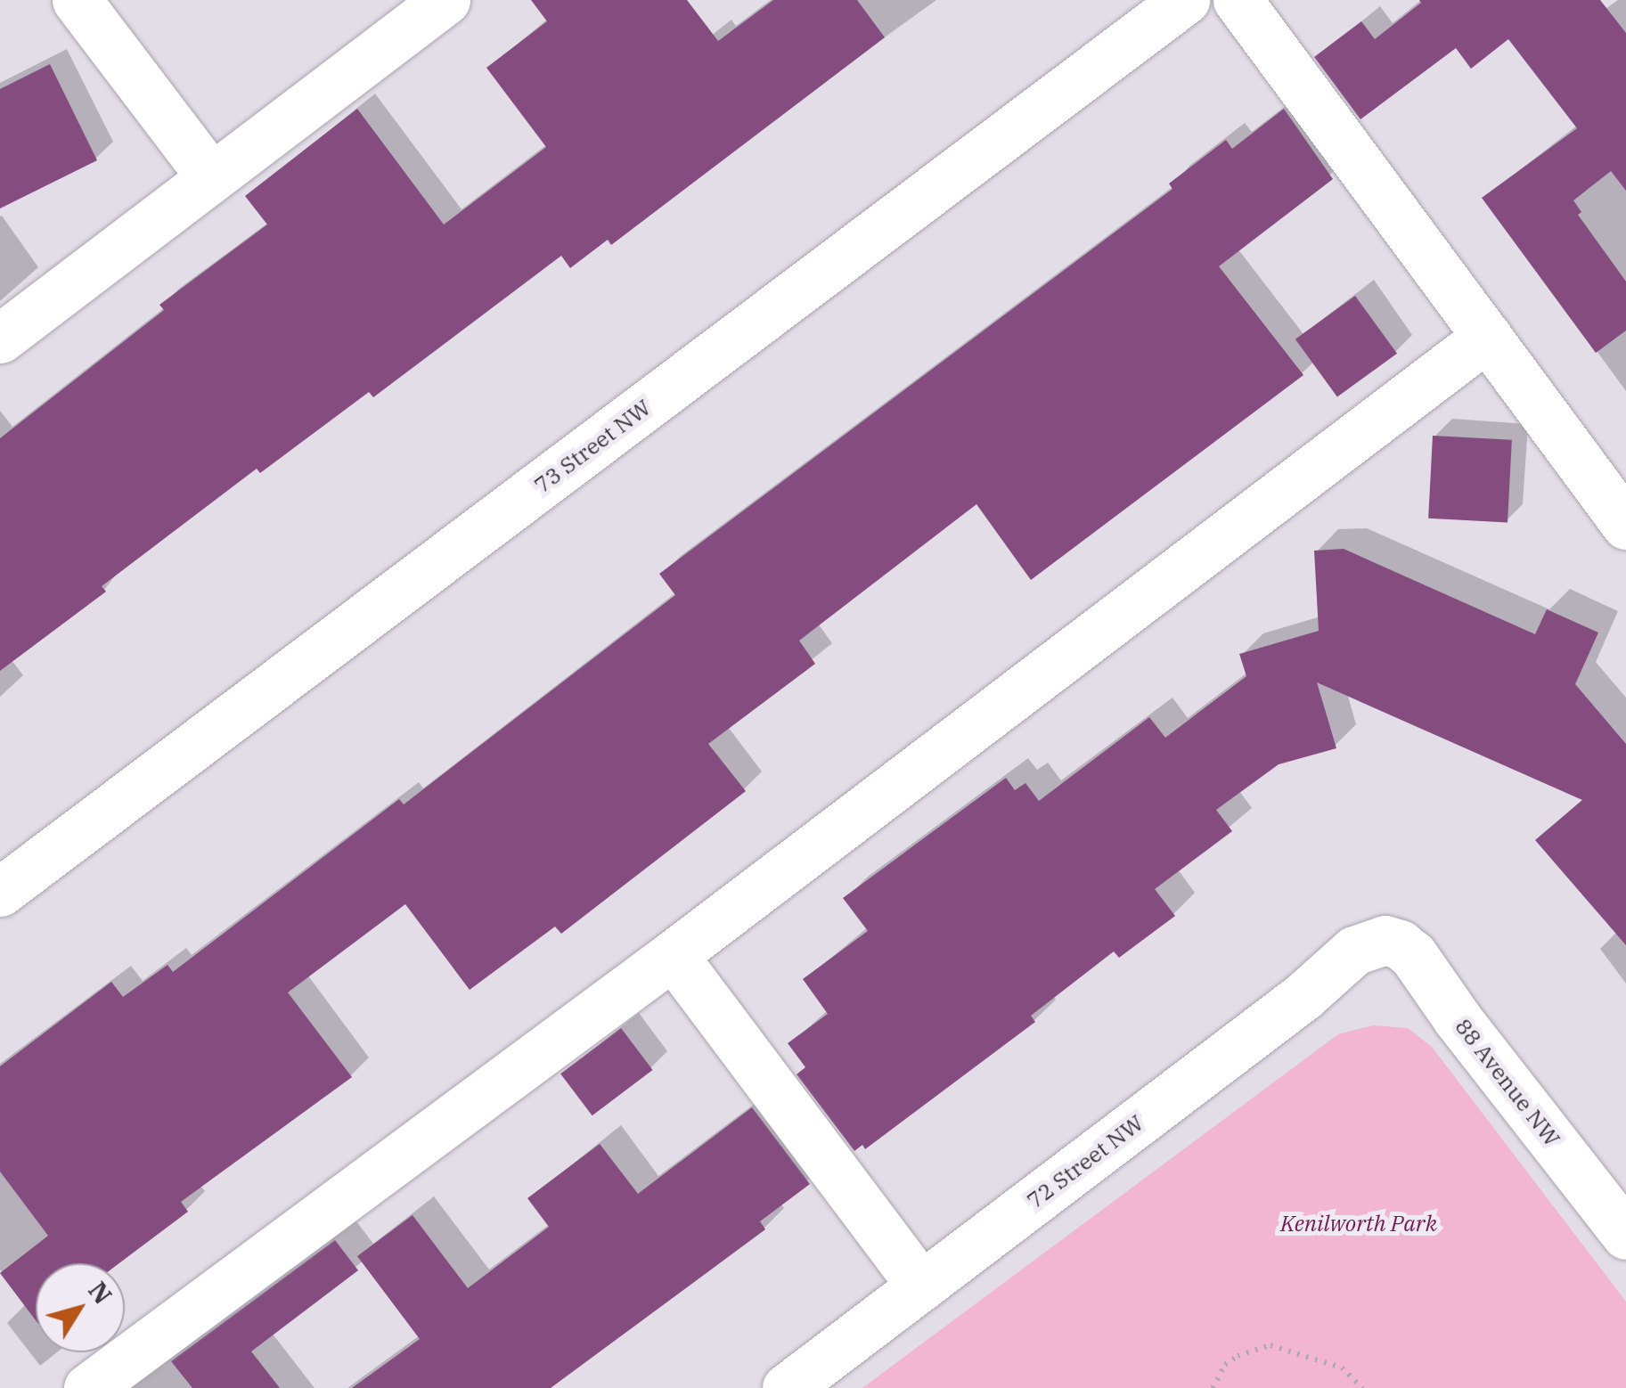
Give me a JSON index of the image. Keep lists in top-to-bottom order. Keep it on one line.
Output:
{"streets":{"street":["73 Street NW","88 Avenue NW","72 Street NW"]},"crossings":[["88 Avenue NW","72 Street NW"]],"parks":["Kenilworth Park"],"north":"top right"}
